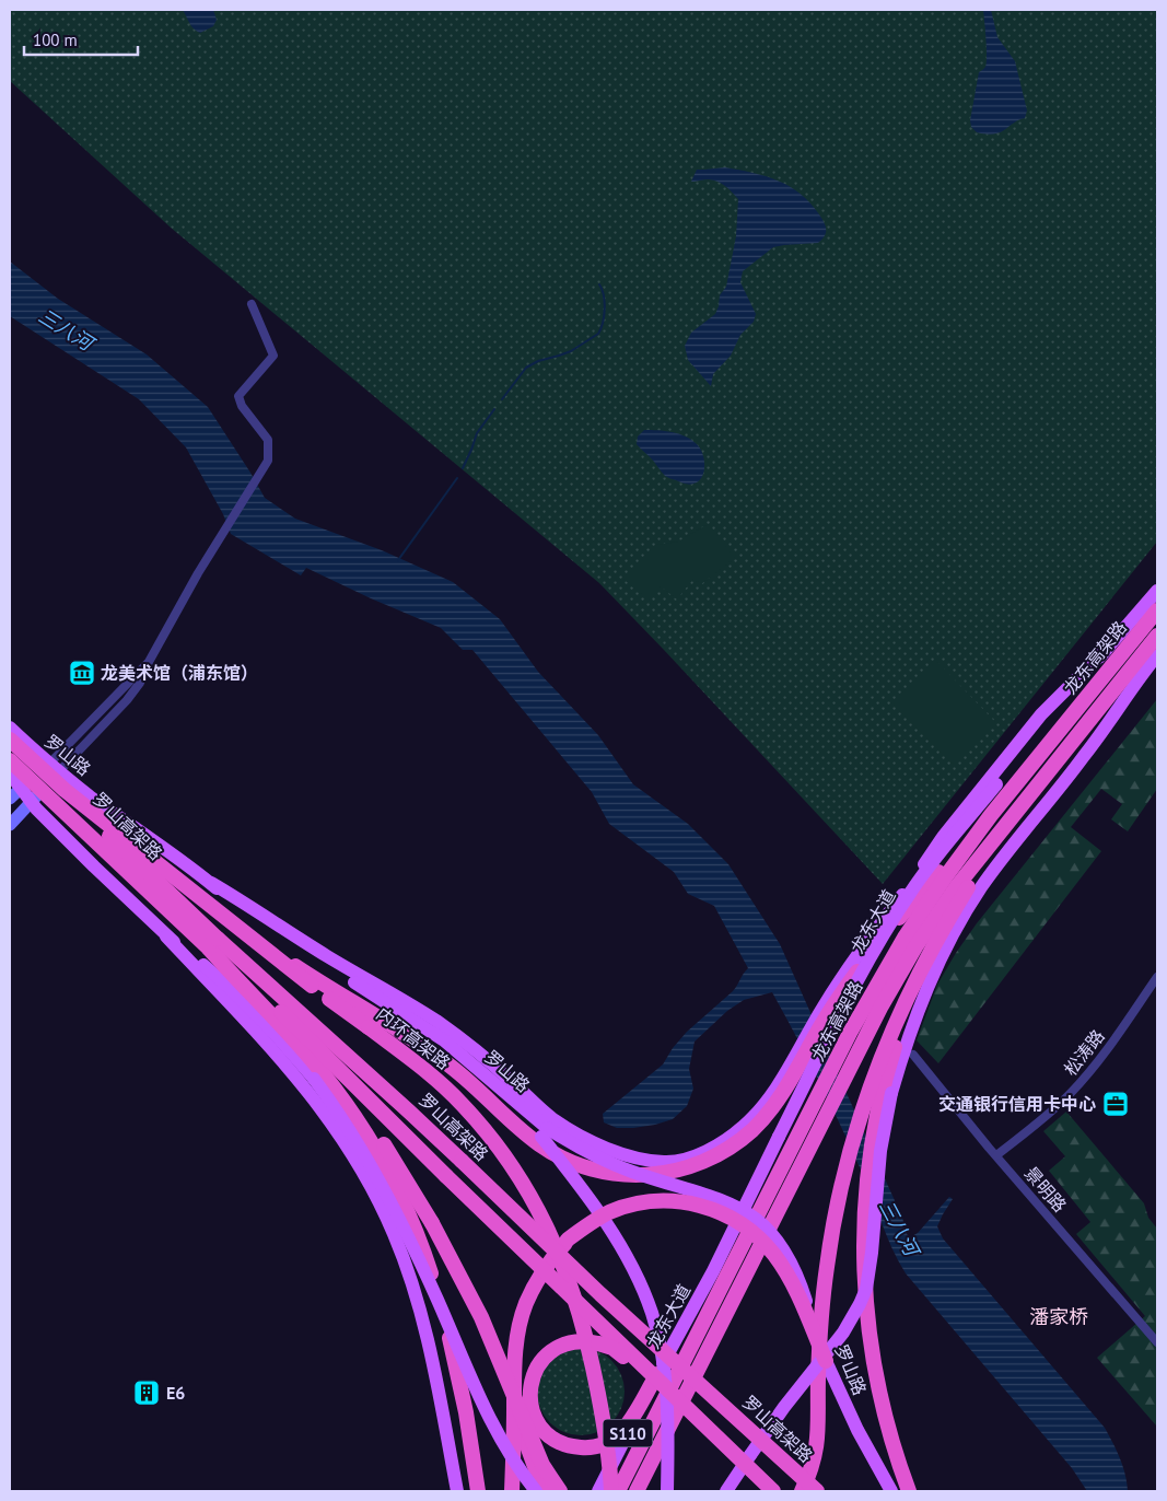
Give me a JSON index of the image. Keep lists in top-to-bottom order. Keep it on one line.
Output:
{"streets":{"highway":["龙东高架路","罗山高架路","内环高架路"],"main road":["罗山路","龙东大道","S110"],"street":["松涛路","景明路"]},"crossings":[["罗山高架路","内环高架路"],["龙东大道","S110"],["松涛路","景明路"]],"districts":["潘家桥"],"water":["三八河"],"places":{"museum":["龙美术馆（浦东馆）"],"office":["交通银行信用卡中心"],"building":["E6"]},"scale_bar":"100 m"}
